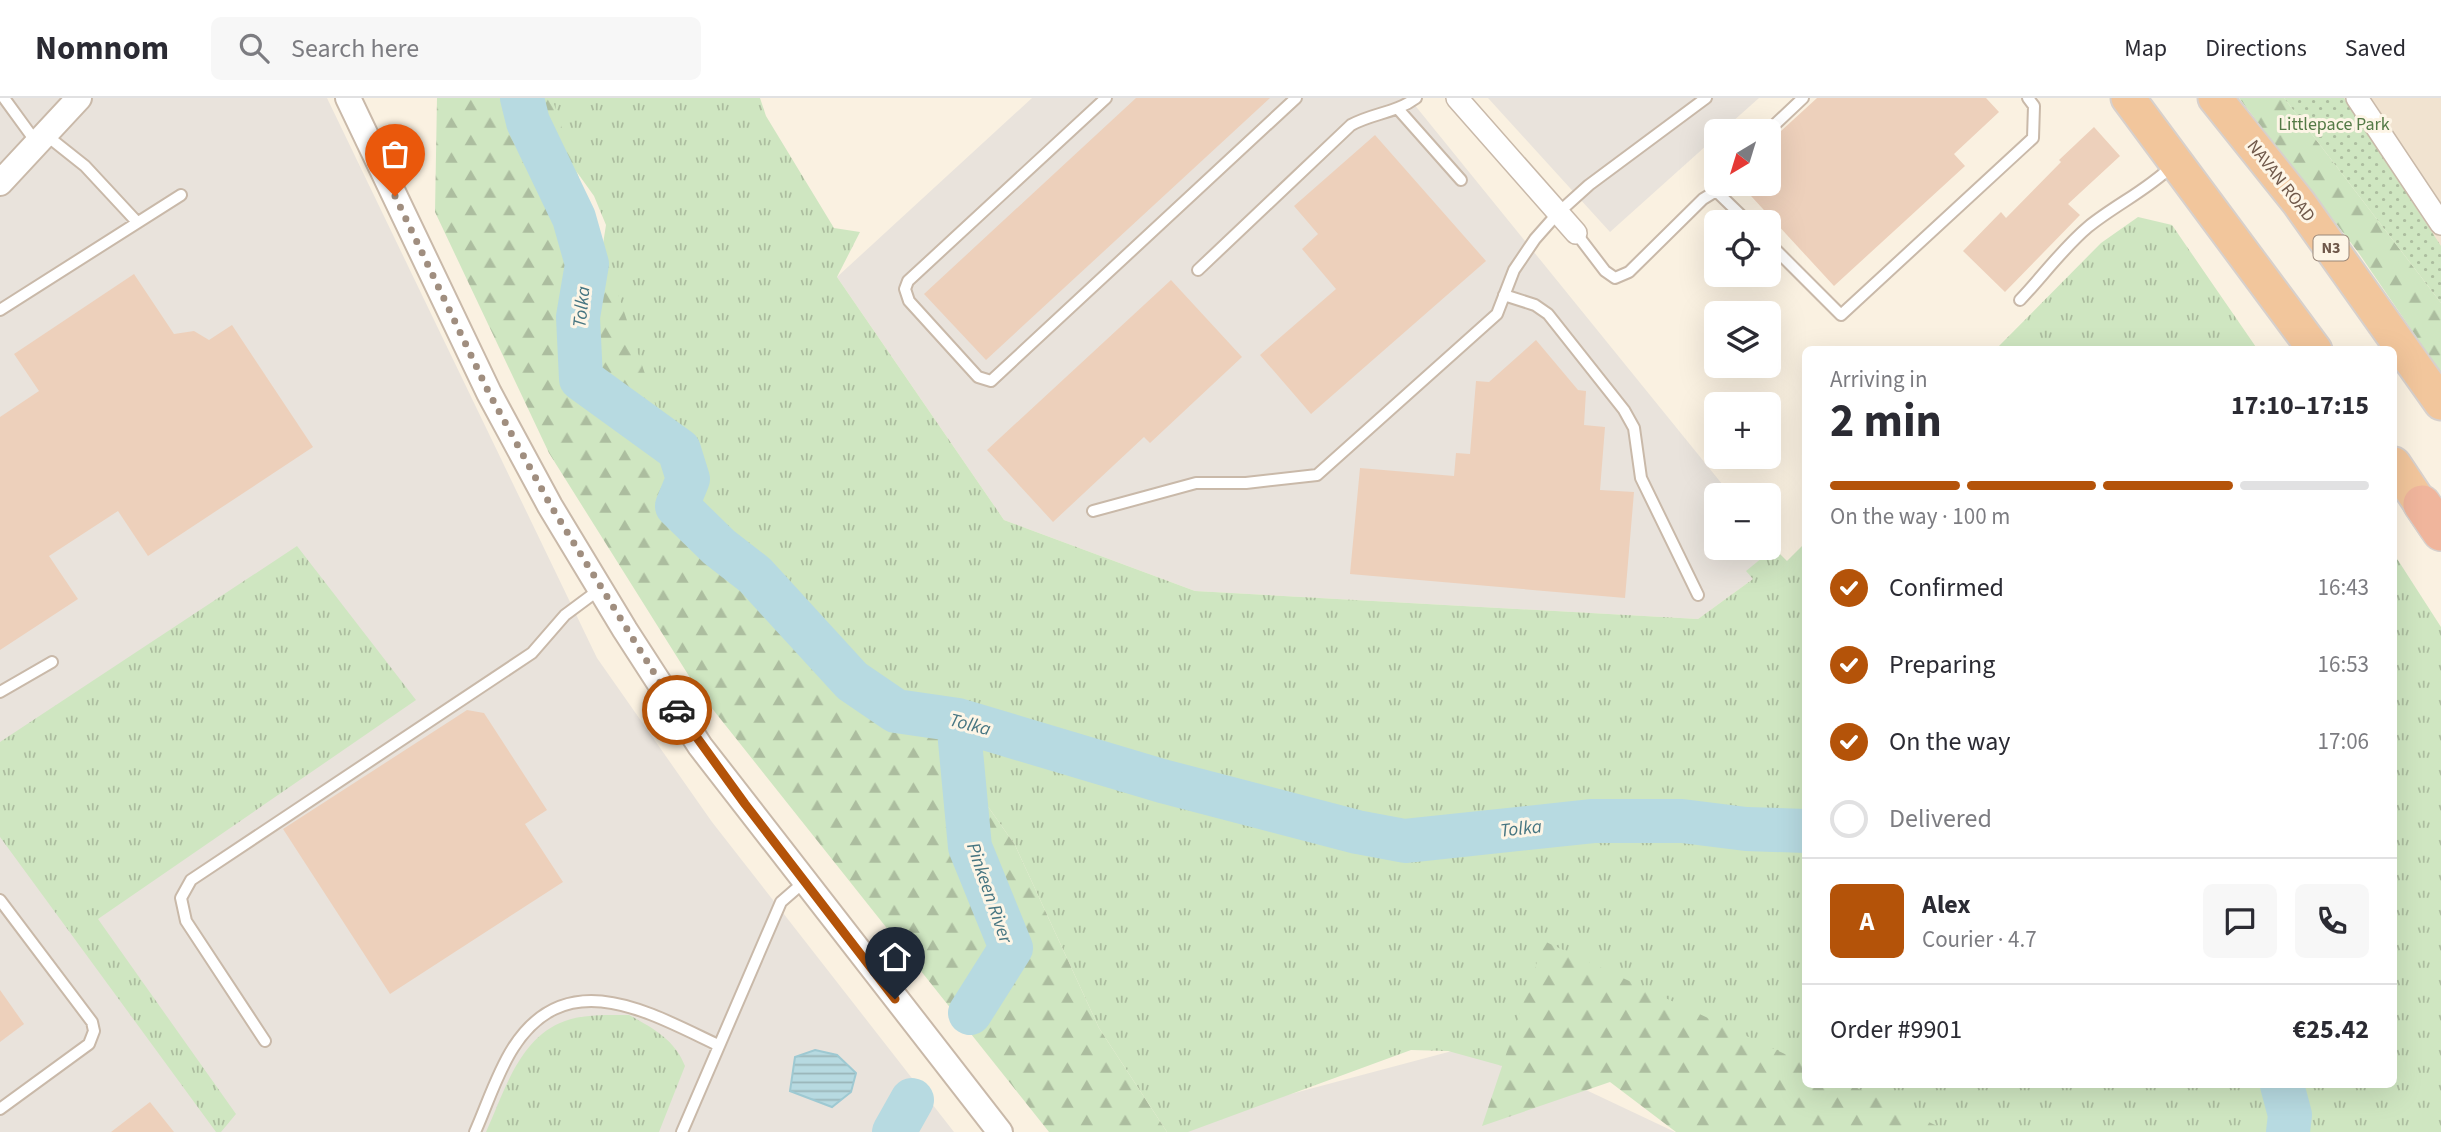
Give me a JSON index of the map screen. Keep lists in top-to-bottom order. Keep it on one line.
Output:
{"streets":{"highway":["NAVAN ROAD","N3"]},"water":["Tolka","Pinkeen River"],"parks":["Littlepace Park"],"north":"bottom left","page":{"header":"Nomnom","search":"Search here","nav":["Map","Directions","Saved"],"map_buttons":["+","−"],"heading":["2 min","Arriving in","17:10–17:15"],"panel":["Alex","Courier · 4.7","Order #9901","€25.42"],"bar":"On the way · 100 m","list":[["Confirmed","16:43"],["Preparing","16:53"],["On the way","17:06"],"Delivered"],"round":"A"}}
